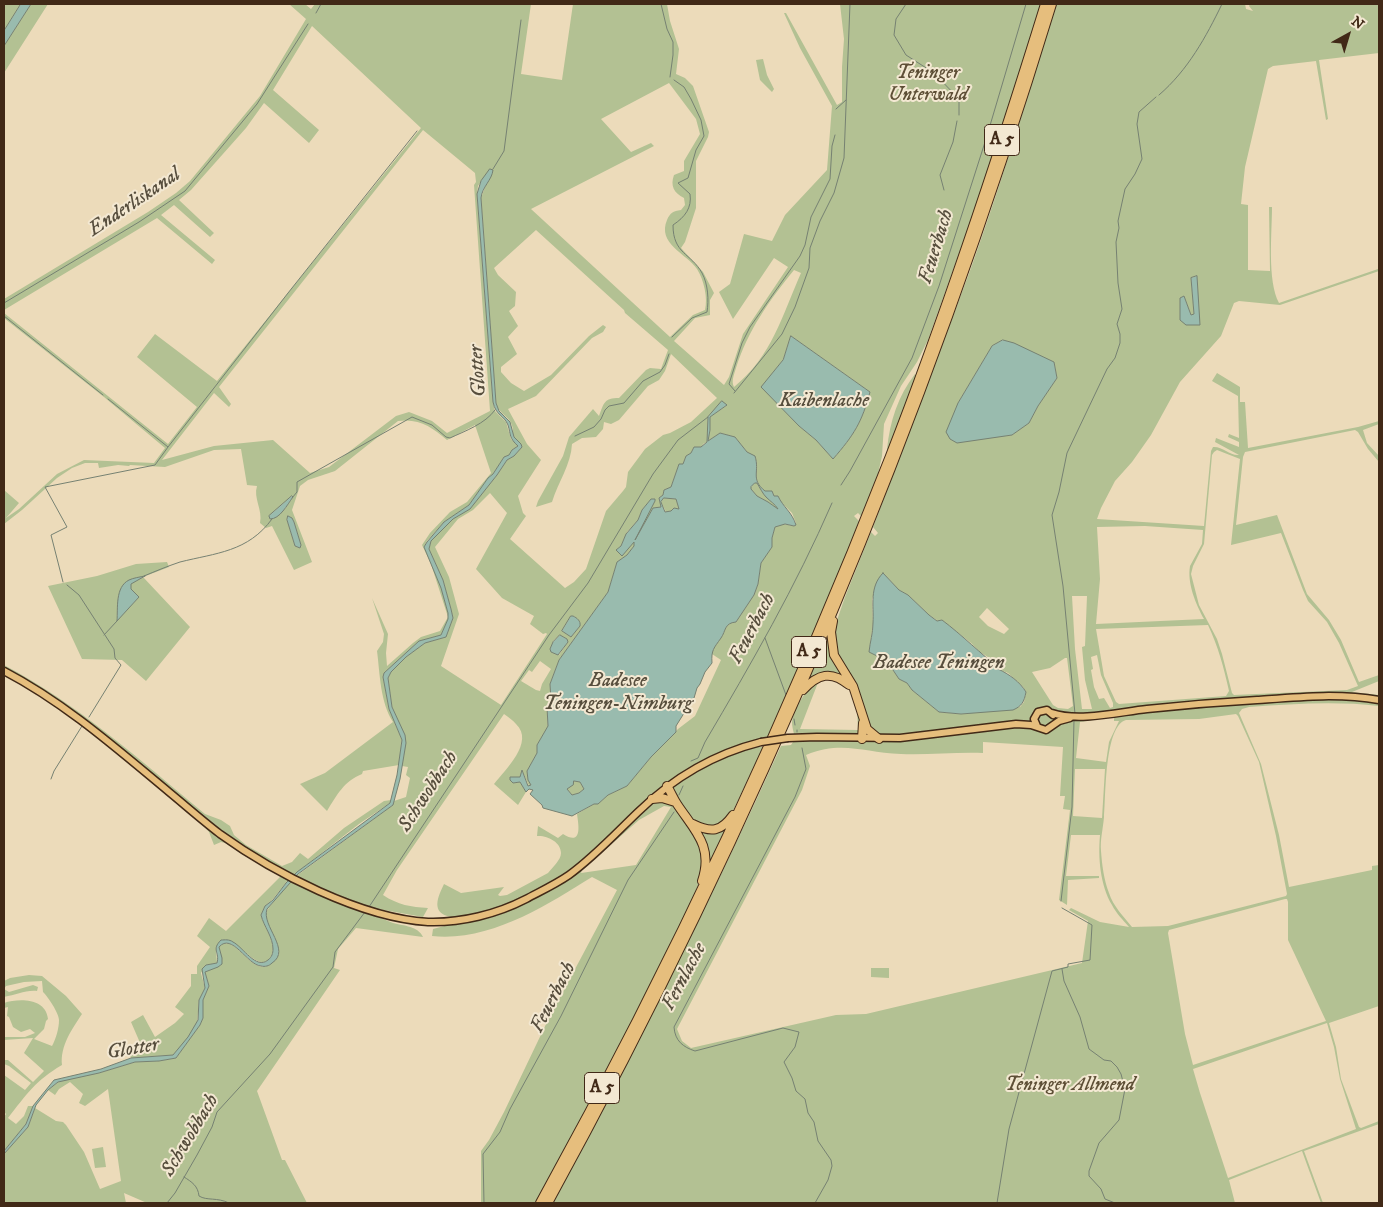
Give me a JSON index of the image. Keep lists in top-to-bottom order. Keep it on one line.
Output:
{"streets":{"highway":["A 5"]},"water":["Enderliskanal","Feuerbach","Glotter","Kaibenlache","Badesee Teningen","Badesee Teningen-Nimburg","Schwobbach","Fernlache"],"parks":["Teninger Unterwald","Teninger Allmend"],"north":"top right"}
